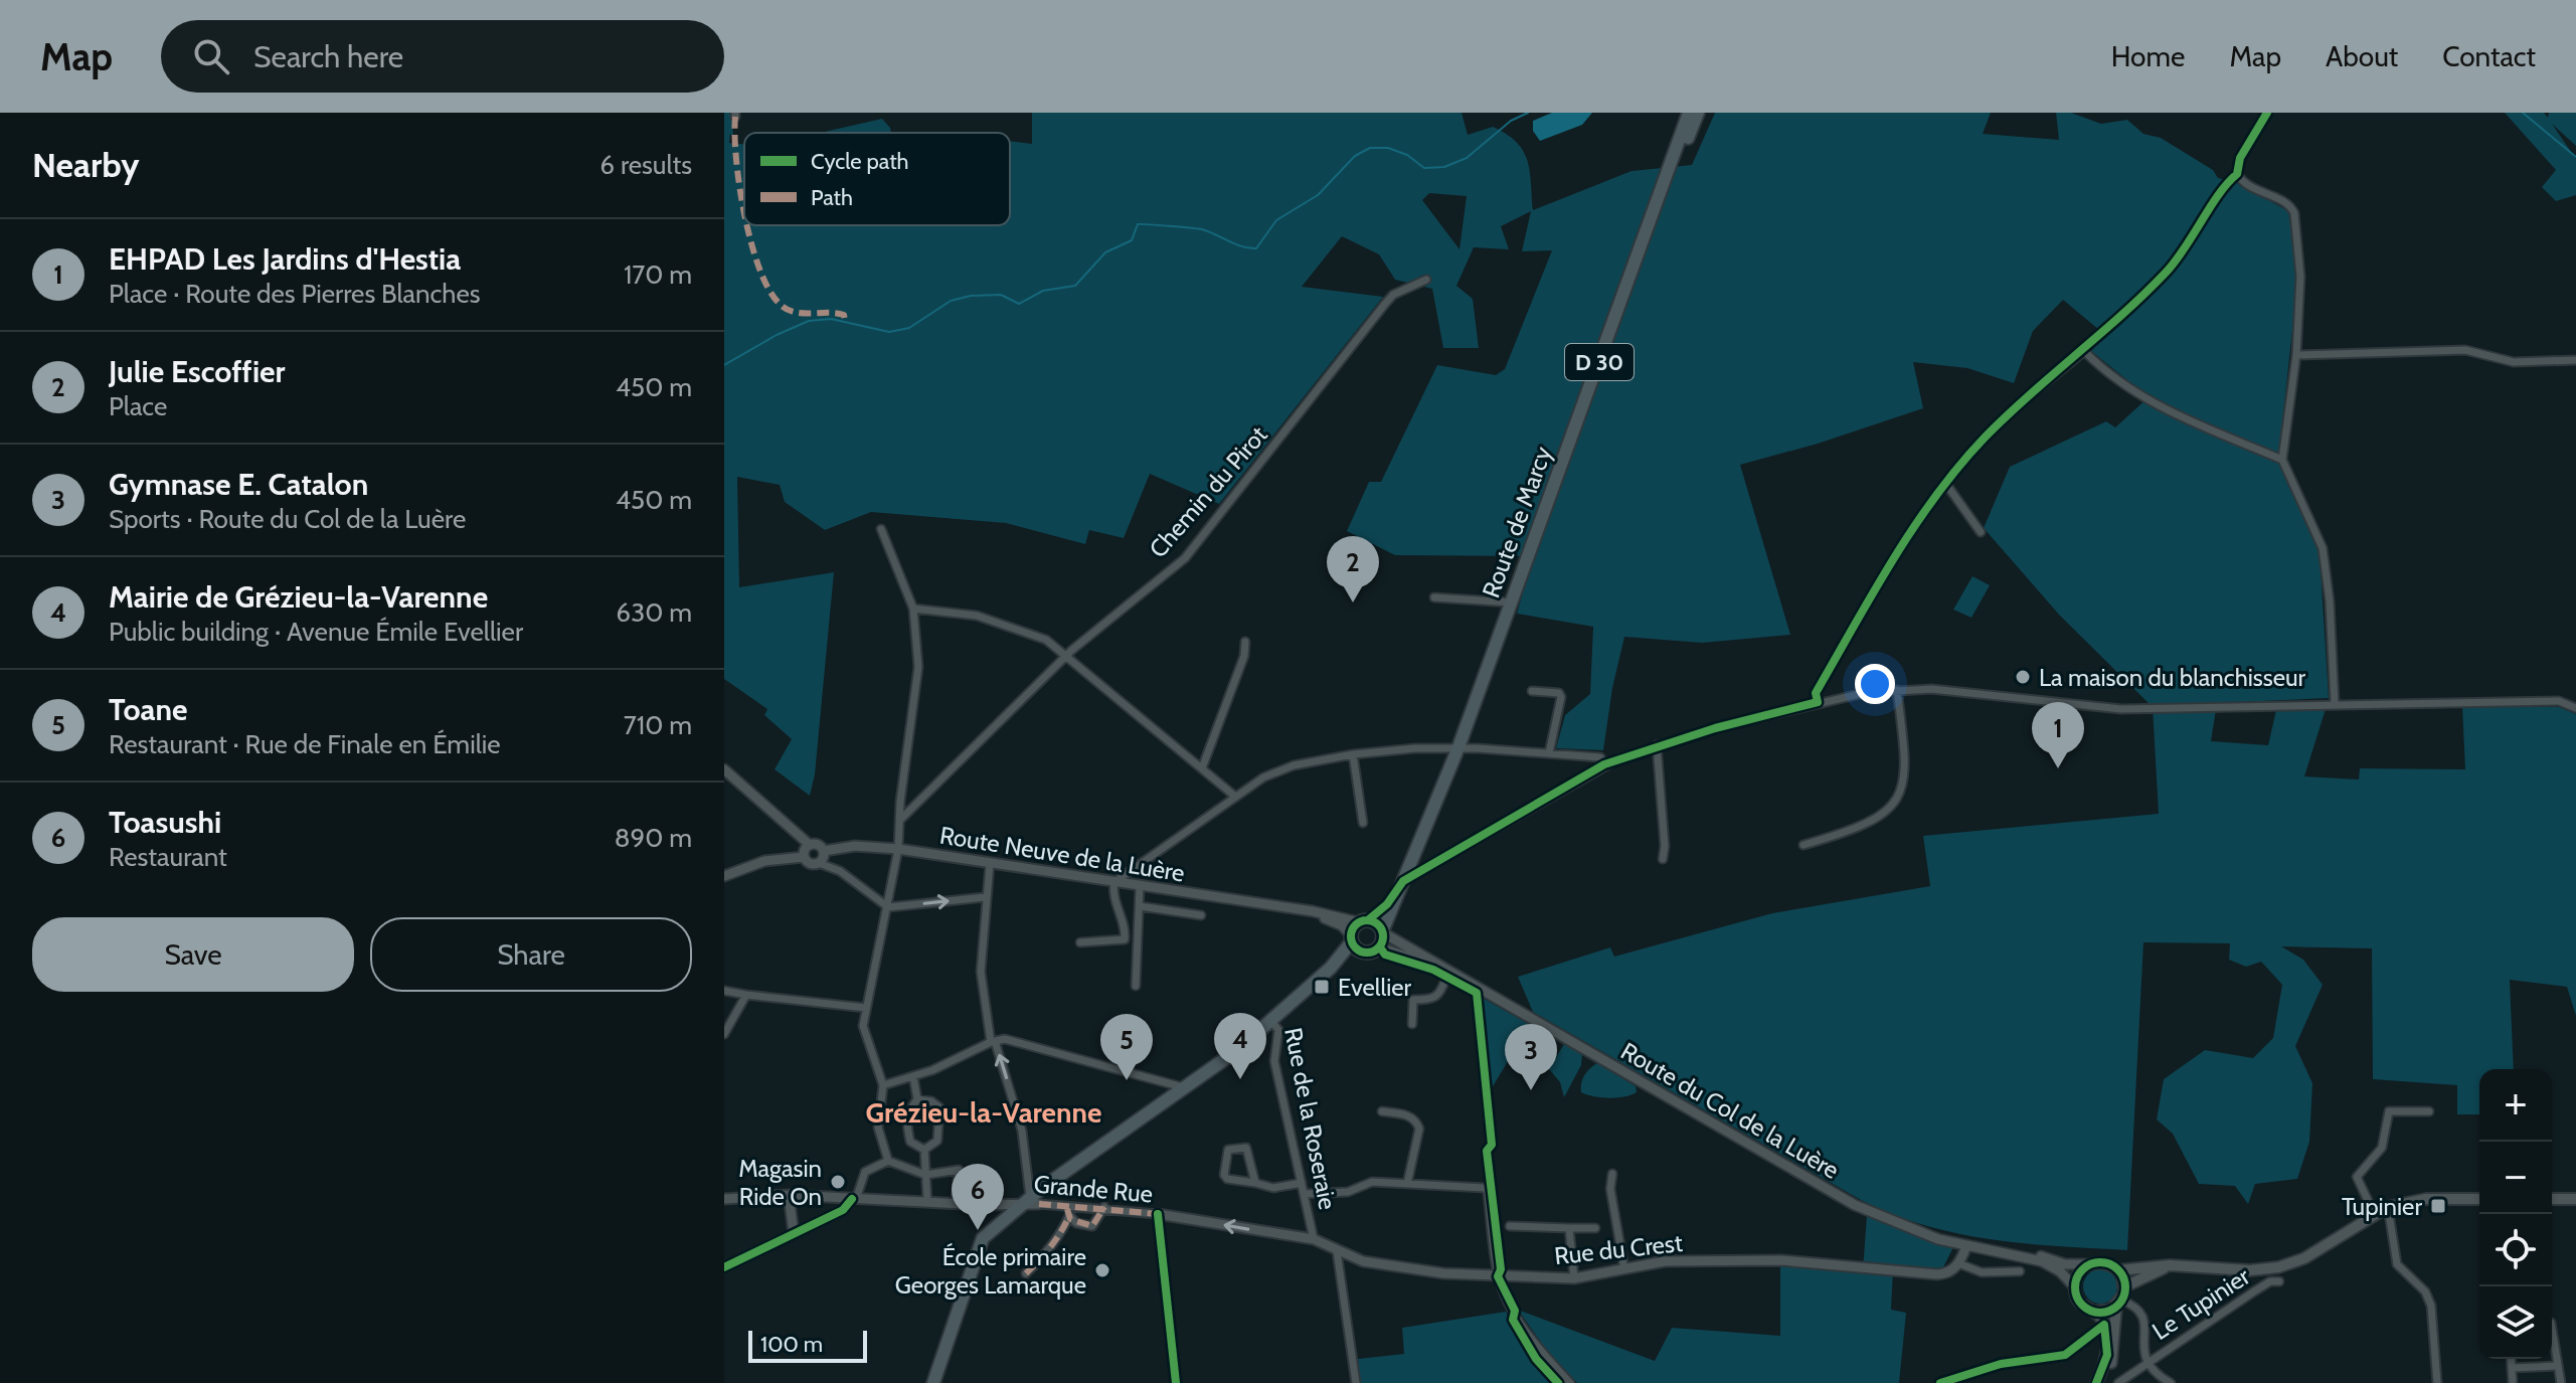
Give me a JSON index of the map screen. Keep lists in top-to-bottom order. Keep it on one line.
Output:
{"streets":{"main road":["D 30","Route de Marcy","Le Tupinier"],"street":["Chemin du Pirot","Route Neuve de la Luère","Route du Col de la Luère","Rue de la Roseraie","Grande Rue","Rue du Crest"]},"crossings":[["Route de Marcy","Route Neuve de la Luère"],["Route de Marcy","Route du Col de la Luère"],["Route de Marcy","Rue de la Roseraie"],["Route de Marcy","Grande Rue"],["Route du Col de la Luère","Le Tupinier"],["Rue de la Roseraie","Grande Rue"],["Rue de la Roseraie","Rue du Crest"],["Grande Rue","Rue du Crest"]],"districts":["Grézieu-la-Varenne"],"places":{"other":["La maison du blanchisseur","Magasin Ride On","École primaire Georges Lamarque"],"transit":["Evellier","Tupinier"]},"legend":["Cycle path","Path"],"scale_bar":"100 m","page":{"header":"Map","search":"Search here","nav":["Home","Map","About","Contact"],"heading":["Nearby","6 results"],"list":[{"mark":"1","name":"EHPAD Les Jardins d'Hestia","note":"Place · Route des Pierres Blanches","value":"170 m"},{"mark":"2","name":"Julie Escoffier","note":"Place","value":"450 m"},{"mark":"3","name":"Gymnase E. Catalon","note":"Sports · Route du Col de la Luère","value":"450 m"},{"mark":"4","name":"Mairie de Grézieu-la-Varenne","note":"Public building · Avenue Émile Evellier","value":"630 m"},{"mark":"5","name":"Toane","note":"Restaurant · Rue de Finale en Émilie","value":"710 m"},{"mark":"6","name":"Toasushi","note":"Restaurant","value":"890 m"}],"pins":["2","1","4","5","3","6"],"buttons":["Save","Share"],"map_buttons":["+","−"],"scale":"100 m"}}
